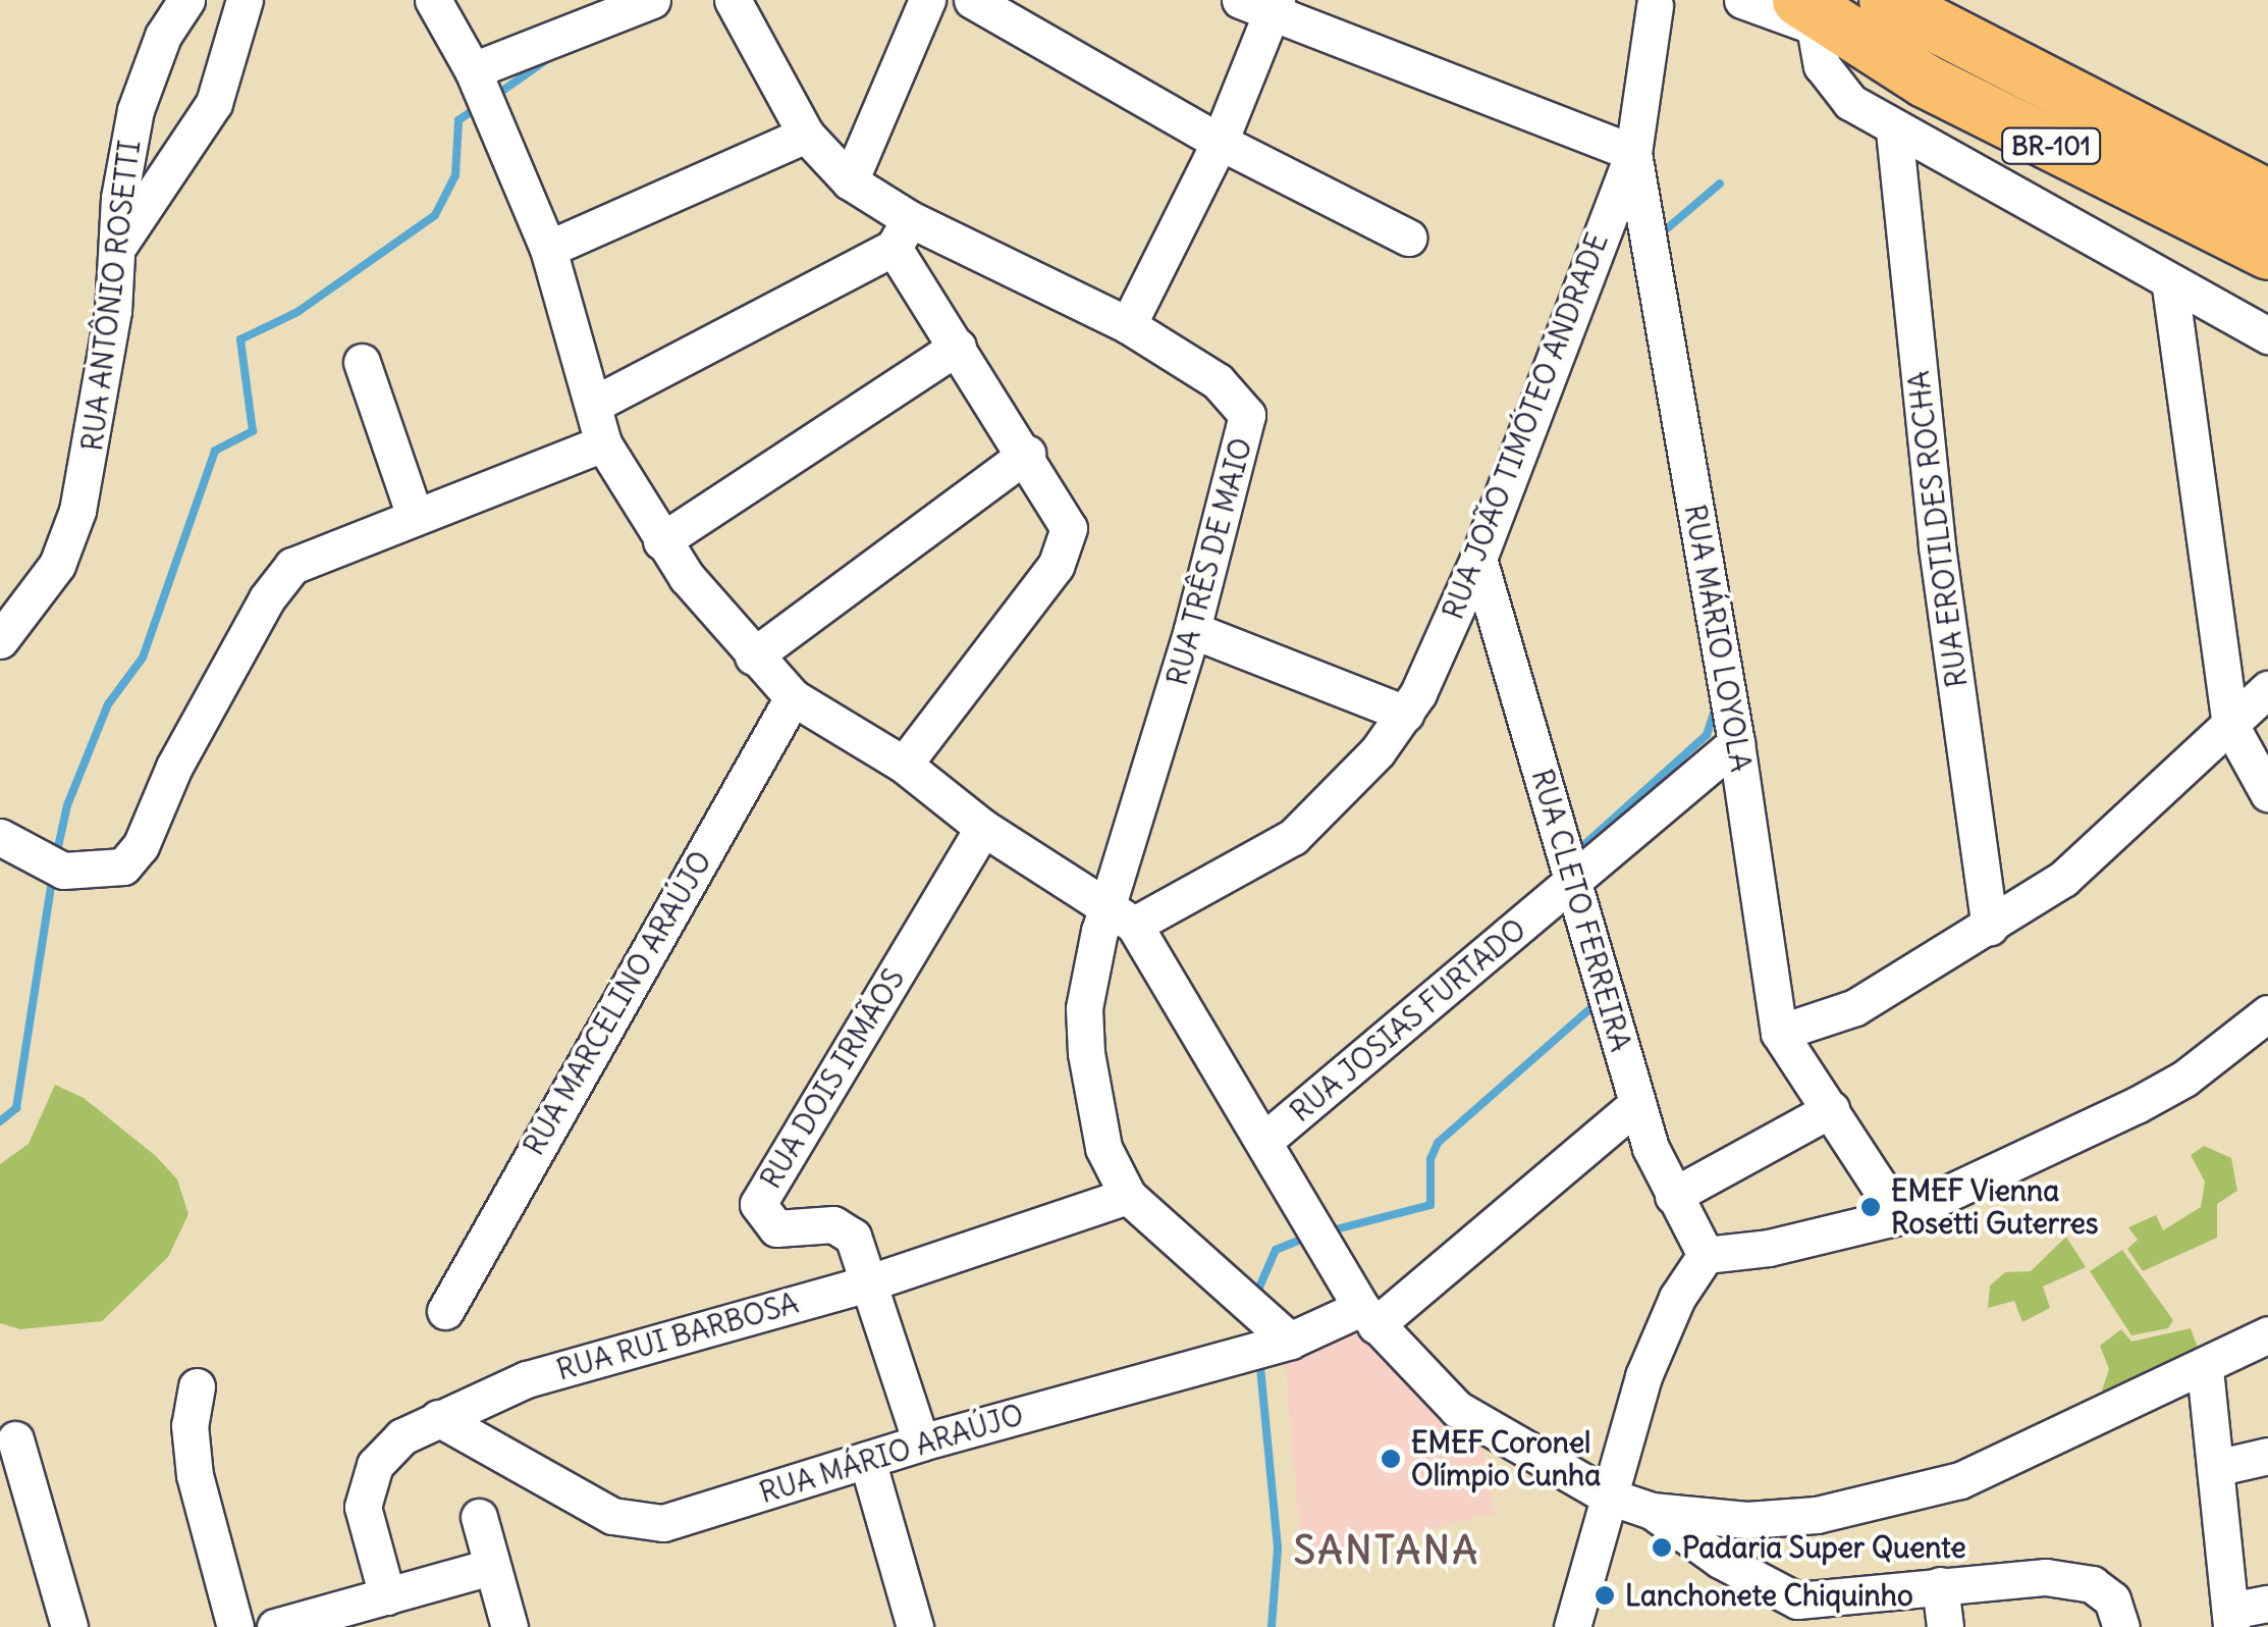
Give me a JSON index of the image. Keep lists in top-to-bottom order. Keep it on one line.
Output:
{"streets":{"highway":["BR-101"],"street":["RUA ANTÔNIO ROSETTI","RUA JOÃO TIMÓTEO ANDRADE","RUA EROTILDES ROCHA","RUA TRÊS DE MAIO","RUA MÁRIO LOYOLA","RUA CLETO FERREIRA","RUA MARCELINO ARAÚJO","RUA JOSIAS FURTADO","RUA DOIS IRMÃOS","RUA RUI BARBOSA","RUA MÁRIO ARAÚJO"]},"crossings":[["RUA JOÃO TIMÓTEO ANDRADE","RUA TRÊS DE MAIO"],["RUA JOÃO TIMÓTEO ANDRADE","RUA MÁRIO LOYOLA"],["RUA JOÃO TIMÓTEO ANDRADE","RUA CLETO FERREIRA"],["RUA TRÊS DE MAIO","RUA RUI BARBOSA"],["RUA MÁRIO LOYOLA","RUA JOSIAS FURTADO"],["RUA CLETO FERREIRA","RUA JOSIAS FURTADO"],["RUA CLETO FERREIRA","RUA MÁRIO ARAÚJO"],["RUA DOIS IRMÃOS","RUA RUI BARBOSA"],["RUA DOIS IRMÃOS","RUA MÁRIO ARAÚJO"],["RUA RUI BARBOSA","RUA MÁRIO ARAÚJO"]],"districts":["SANTANA"],"places":["EMEF Vienna Rosetti Guterres","EMEF Coronel Olímpio Cunha","Padaria Super Quente","Lanchonete Chiquinho"]}
